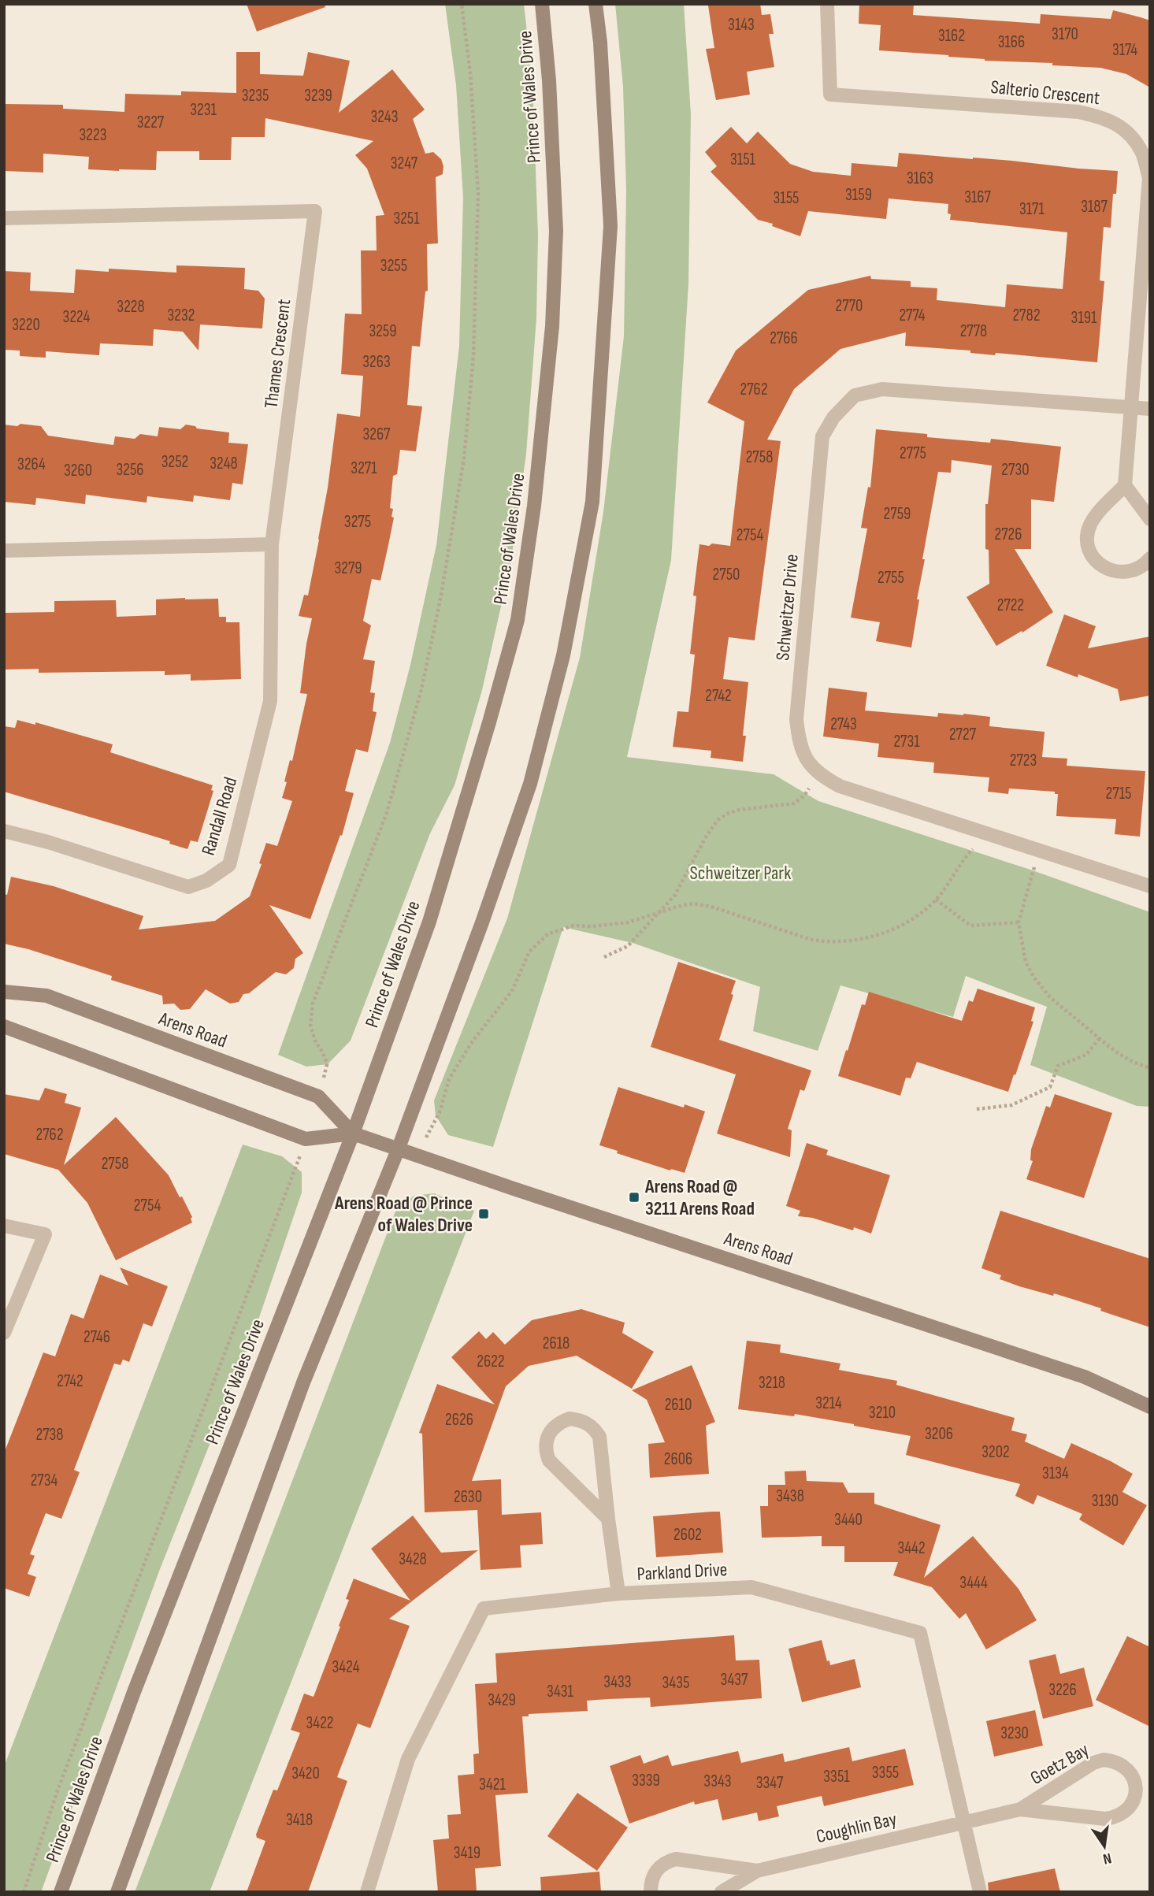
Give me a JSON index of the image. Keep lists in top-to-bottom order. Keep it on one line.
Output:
{"streets":{"main road":["Prince of Wales Drive","Arens Road"],"street":["Salterio Crescent","Thames Crescent","Schweitzer Drive","Randall Road","Parkland Drive","Goetz Bay","Coughlin Bay"]},"crossings":[["Salterio Crescent","Schweitzer Drive"],["Prince of Wales Drive","Arens Road"],["Thames Crescent","Randall Road"],["Parkland Drive","Goetz Bay"],["Parkland Drive","Coughlin Bay"],["Goetz Bay","Coughlin Bay"]],"parks":["Schweitzer Park"],"places":{"transit":["Arens Road @ 3211 Arens Road","Arens Road @ Prince of Wales Drive"]},"house_numbers":["3143","3170","3162","3166","3174","3235","3239","3231","3243","3227","3223","3151","3247","3163","3159","3167","3155","3187","3171","3251","3255","2770","3228","3232","2774","2782","3224","3191","3220","3259","2778","2766","3263","2762","3267","2775","2758","3252","3248","3264","3271","3256","2730","3260","2759","3275","2726","2754","3279","2750","2755","2722","2742","2743","2727","2731","2723","2715","2762","2758","2754","2746","2618","2622","2742","3218","3214","2610","3210","2626","3206","2738","3202","2606","3134","2734","3438","2630","3130","3440","2602","3442","3428","3444","3424","3437","3433","3435","3226","3431","3429","3422","3230","3355","3420","3351","3339","3343","3347","3421","3418","3419"],"north":"bottom"}
